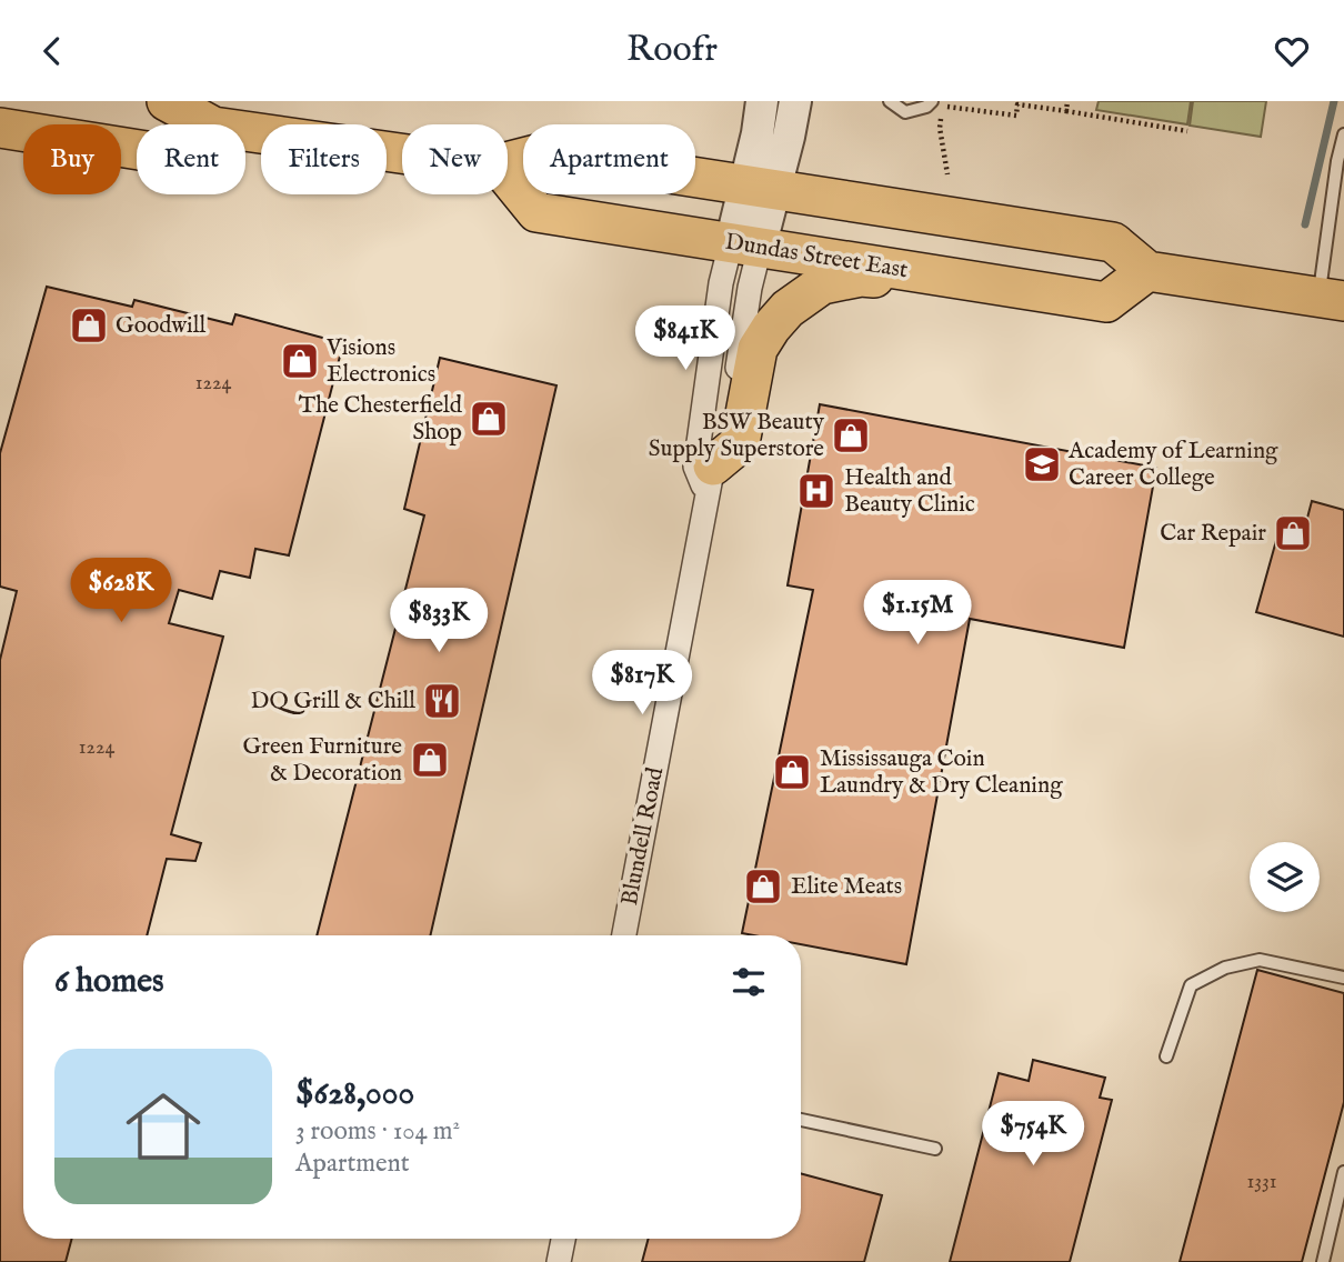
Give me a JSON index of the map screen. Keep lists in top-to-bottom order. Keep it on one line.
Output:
{"streets":{"main road":["Dundas Street East"],"street":["Blundell Road"]},"crossings":[["Dundas Street East","Blundell Road"]],"places":{"shop":["Goodwill","Visions Electronics","The Chesterfield Shop","BSW Beauty Supply Superstore","Car Repair","Green Furniture & Decoration","Mississauga Coin Laundry & Dry Cleaning","Elite Meats"],"school or university":["Academy of Learning Career College"],"hospital":["Health and Beauty Clinic"],"restaurant":["DQ Grill & Chill"]},"house_numbers":["1224","1224","1331"],"page":{"header":"Roofr","chip":["Buy","Rent","Filters","New","Apartment"],"price":["$841K","$628K","$1.15M","$833K","$817K","$754K"],"heading":"6 homes","list":[{"name":"$628,000","note":"3 rooms · 104 m² · Apartment"}]}}
